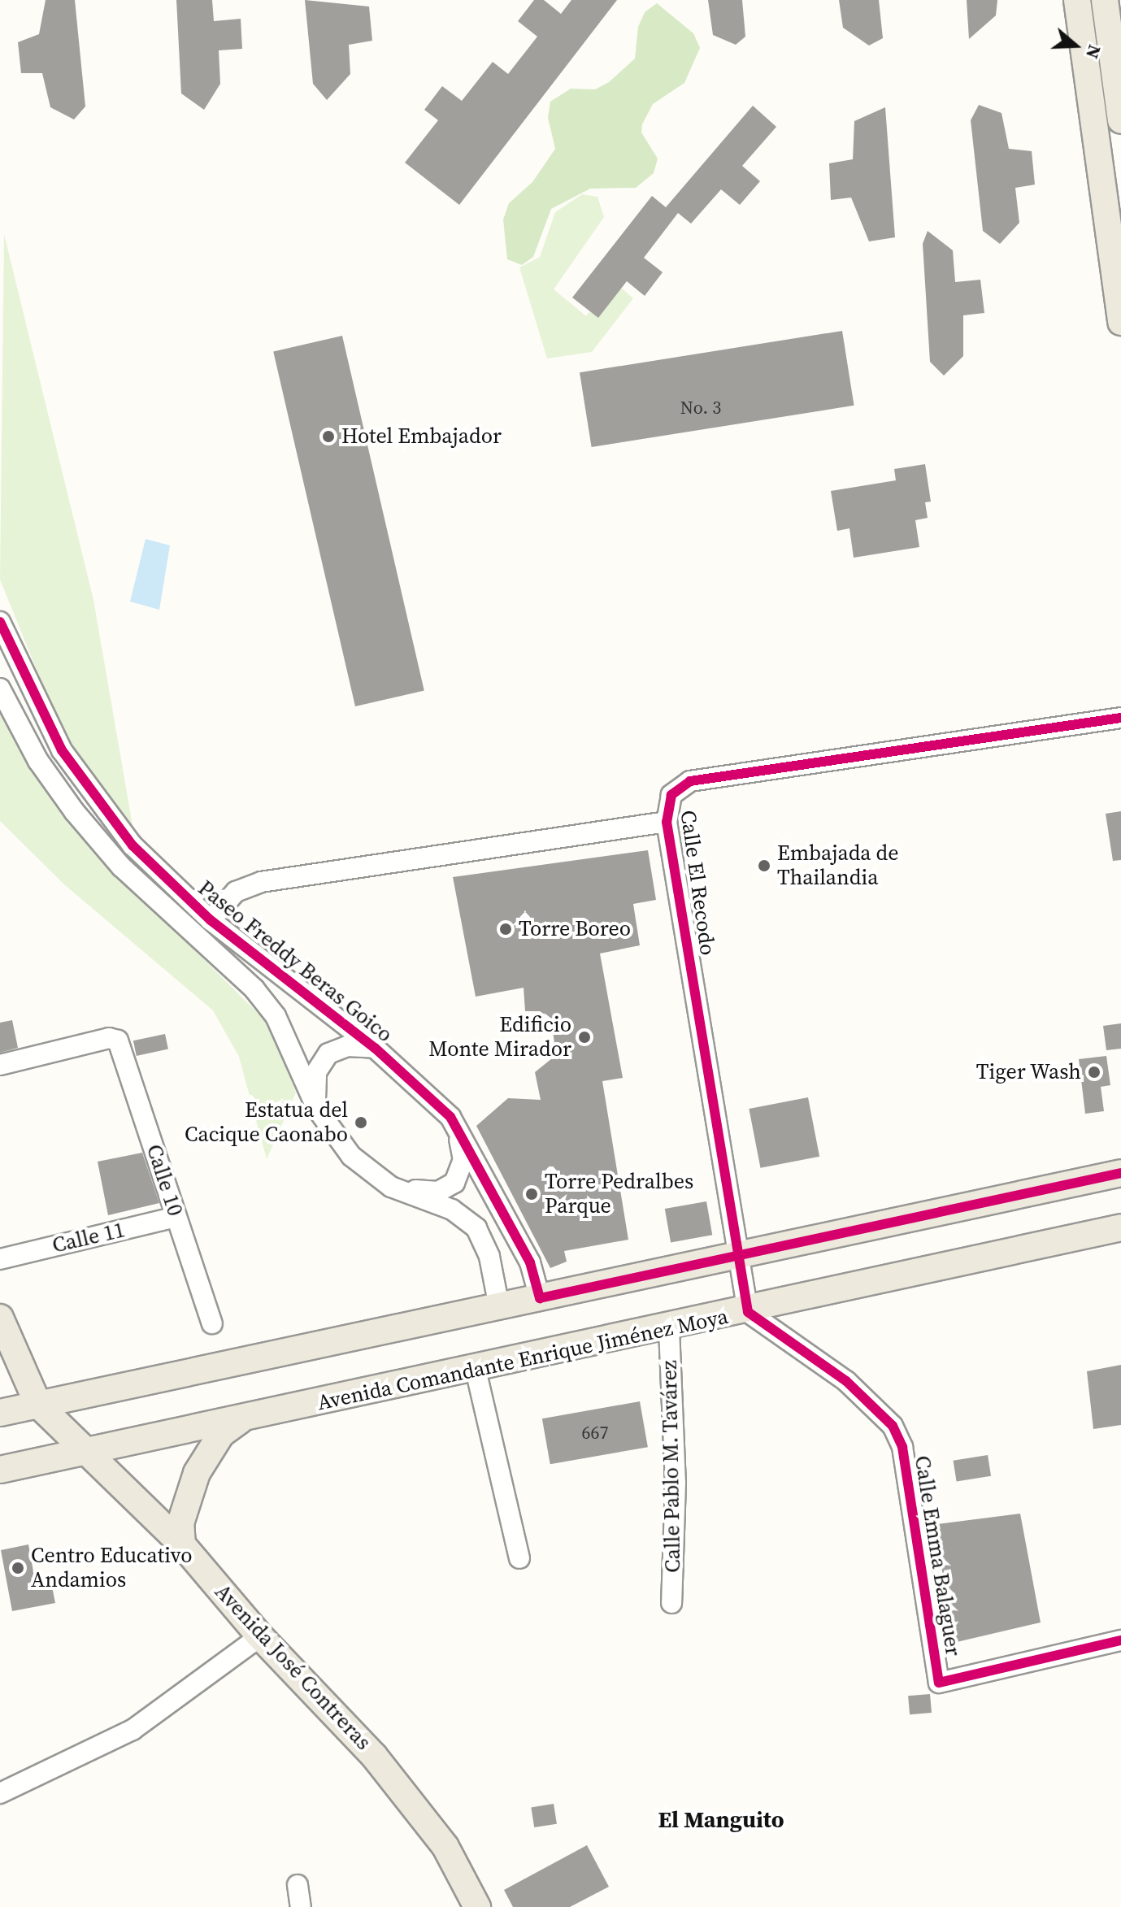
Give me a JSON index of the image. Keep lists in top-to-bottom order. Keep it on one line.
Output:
{"streets":{"main road":["Avenida Comandante Enrique Jiménez Moya","Avenida José Contreras"],"street":["Calle El Recodo","Paseo Freddy Beras Goico","Calle 10","Calle 11","Calle Pablo M. Tavárez","Calle Emma Balaguer"]},"crossings":[["Calle El Recodo","Avenida Comandante Enrique Jiménez Moya"],["Calle El Recodo","Calle Emma Balaguer"],["Calle 10","Calle 11"],["Avenida Comandante Enrique Jiménez Moya","Calle Pablo M. Tavárez"],["Avenida Comandante Enrique Jiménez Moya","Calle Emma Balaguer"],["Avenida Comandante Enrique Jiménez Moya","Avenida José Contreras"]],"districts":["El Manguito"],"places":["Hotel Embajador","Embajada de Thailandia","Torre Boreo","Edificio Monte Mirador","Tiger Wash","Estatua del Cacique Caonabo","Torre Pedralbes Parque","Centro Educativo Andamios"],"house_numbers":["No. 3","667"],"north":"right"}
